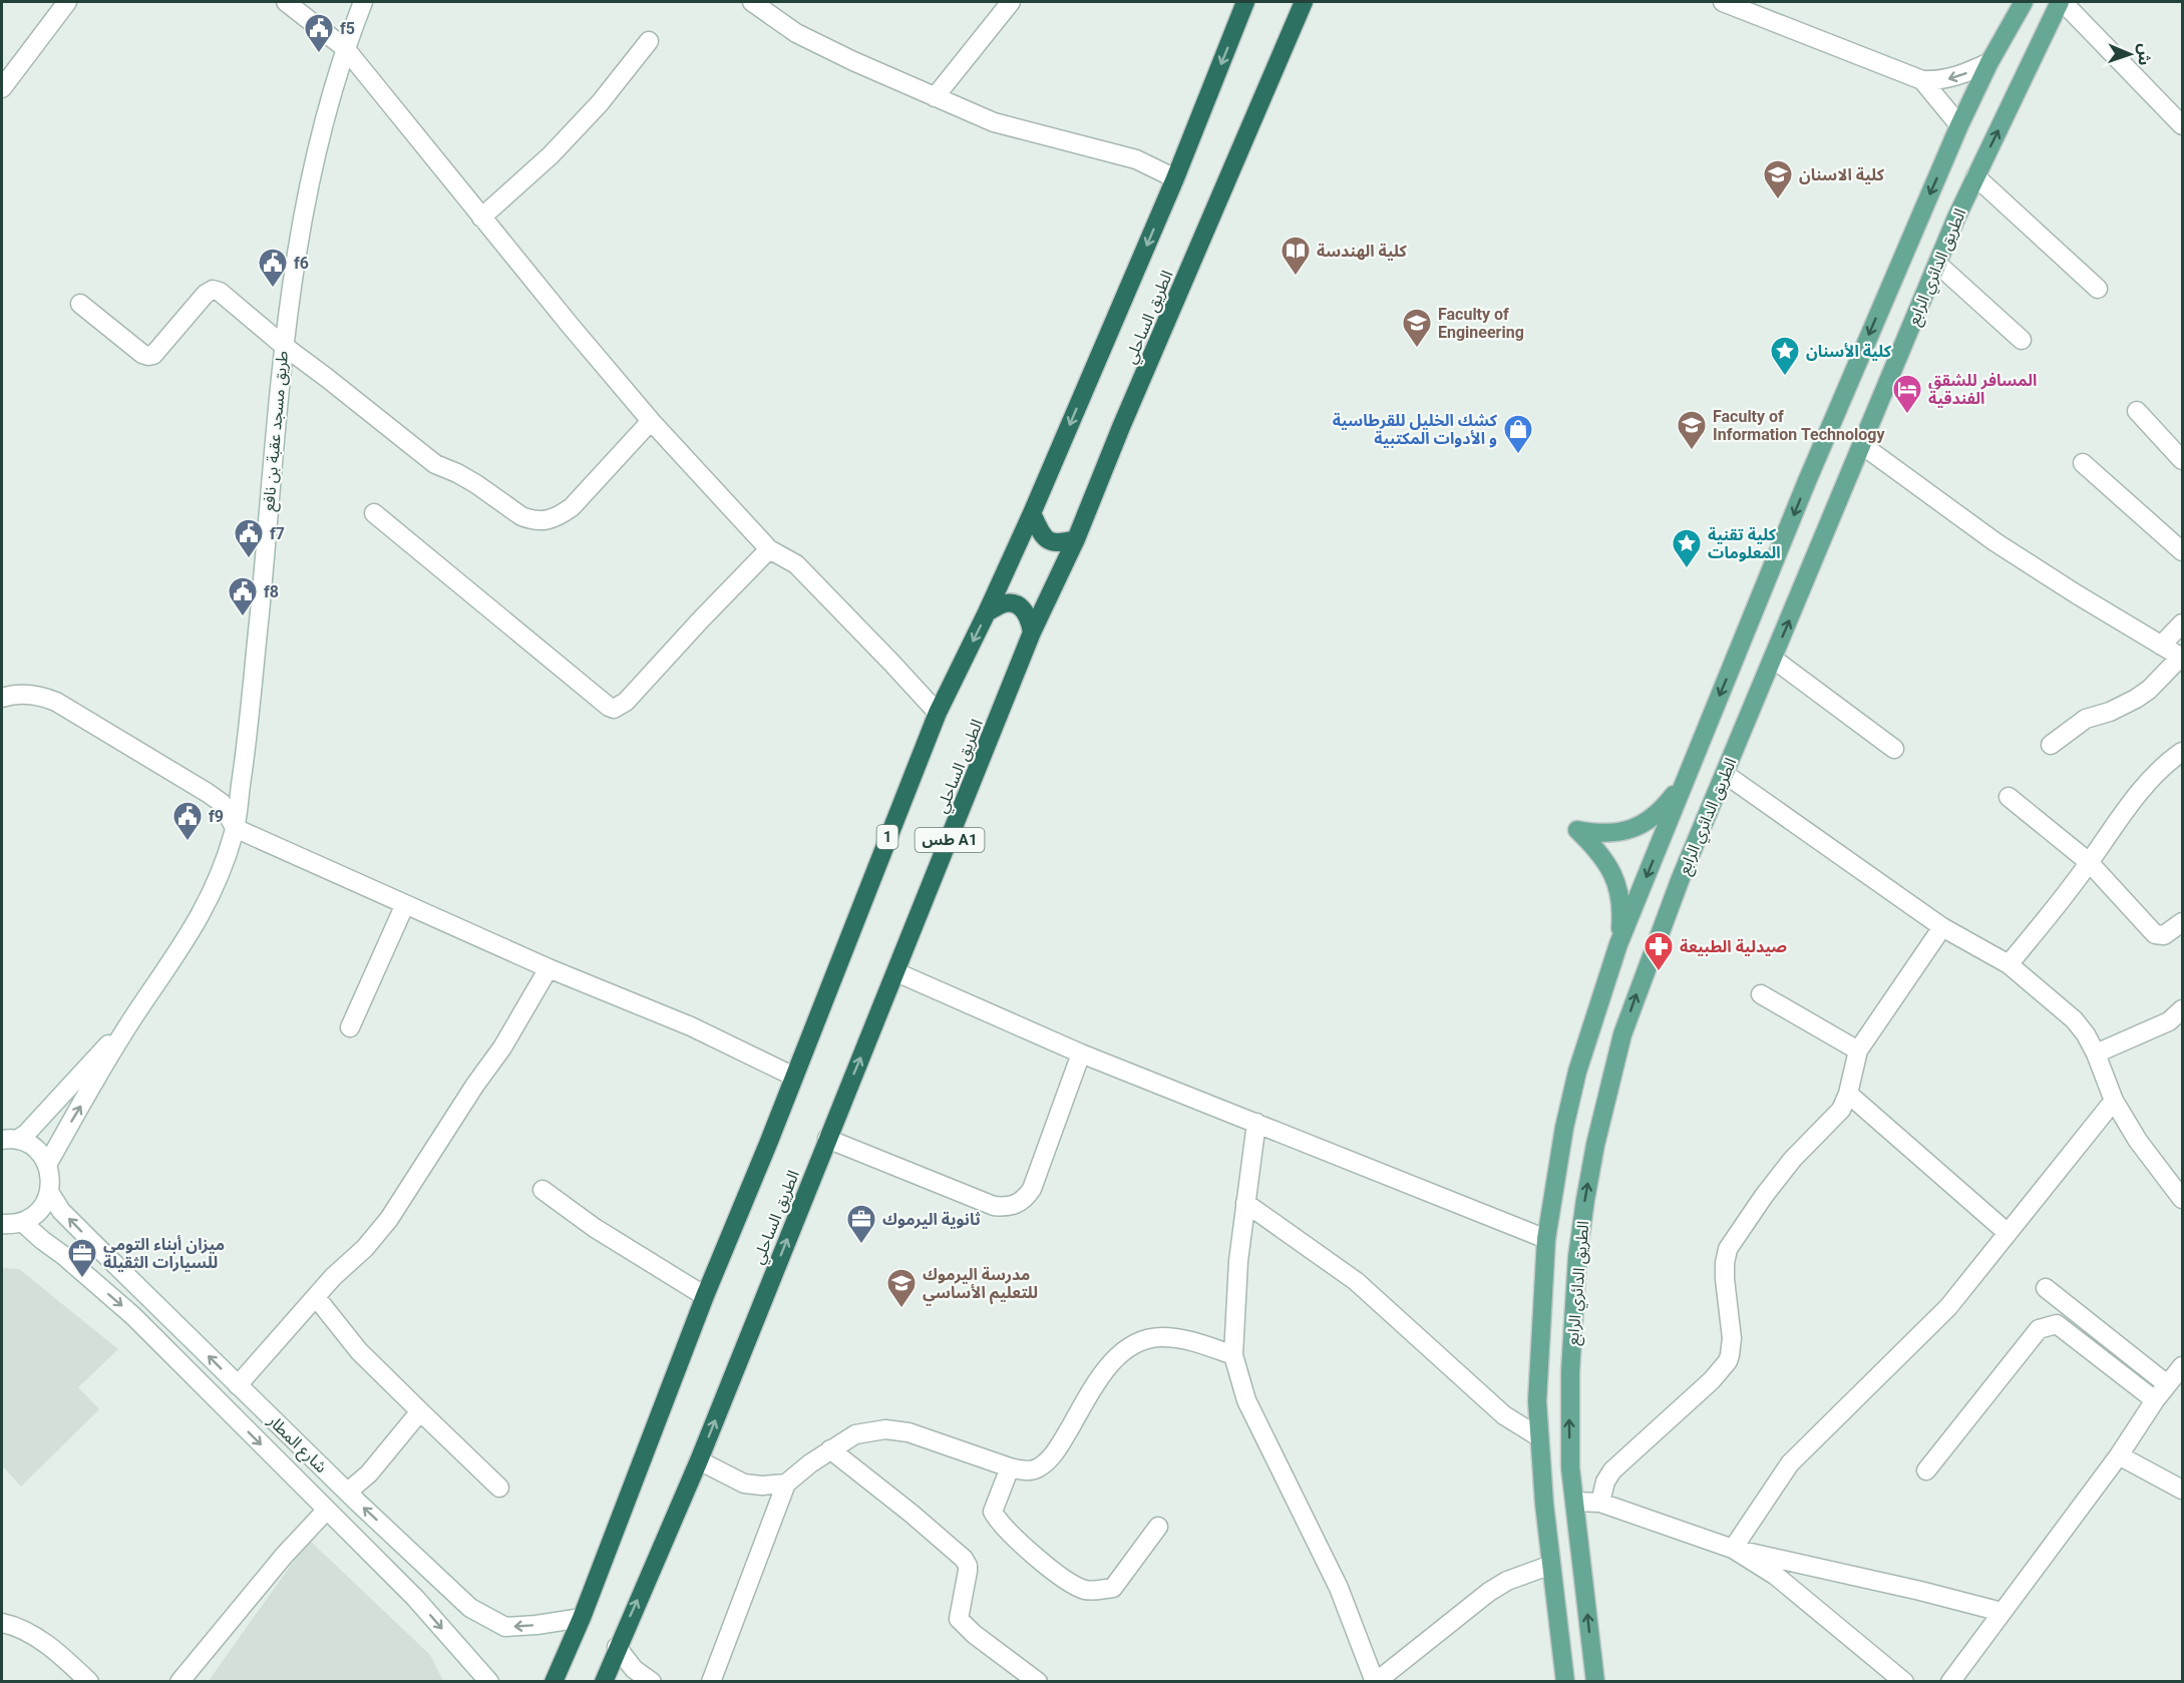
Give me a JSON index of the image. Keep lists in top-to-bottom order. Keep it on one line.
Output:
{"streets":{"highway":["الطريق الساحلي","1","طس A1"],"main road":["الطريق الدائري الرابع"],"street":["طريق مسجد عقبة بن نافع","شارع المطار"]},"crossings":[["الطريق الساحلي","شارع المطار"]],"places":{"public building":["f5","f6","f7","f8","f9"],"school or university":["كلية الاسنان","Faculty of Engineering","Faculty of Information Technology","مدرسة اليرموك للتعليم الأساسي"],"library":["كلية الهندسة"],"place":["كلية الأسنان","كلية تقنية المعلومات"],"hotel":["المسافر للشقق الفندقية"],"shop":["كشك الخليل للقرطاسية و الأدوات المكتبية"],"pharmacy":["صيدلية الطبيعة"],"office":["ثانوية اليرموك","ميزان أبناء التومي للسيارات الثقيلة"]},"north":"right"}
